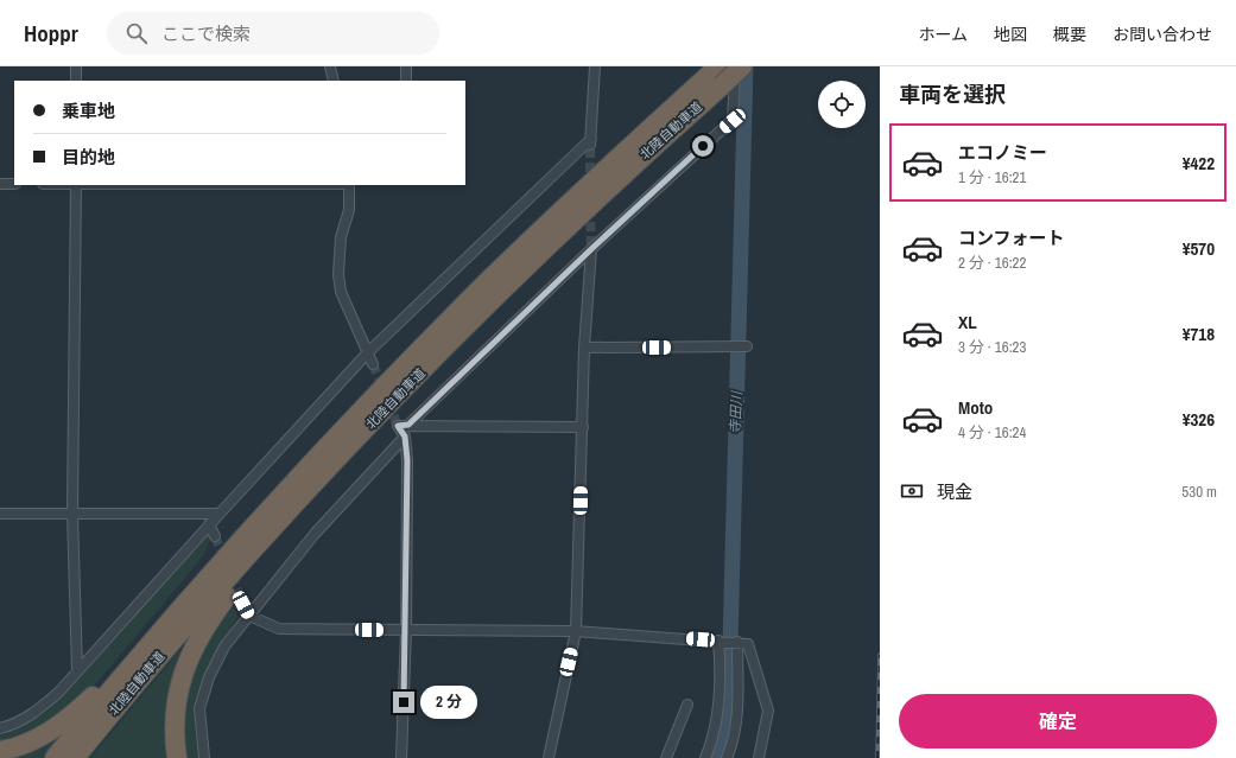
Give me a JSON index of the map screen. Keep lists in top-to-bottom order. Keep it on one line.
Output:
{"streets":{"highway":["北陸自動車道"]},"water":["寺田川"],"page":{"header":"Hoppr","search":"ここで検索","nav":["ホーム","地図","概要","お問い合わせ"],"heading":"車両を選択","banner":["乗車地","目的地"],"list":[{"name":"エコノミー","note":"1 分 · 16:21","value":"¥422"},{"name":"コンフォート","note":"2 分 · 16:22","value":"¥570"},{"name":"XL","note":"3 分 · 16:23","value":"¥718"},{"name":"Moto","note":"4 分 · 16:24","value":"¥326"}],"pay":["現金","530 m"],"buttons":"確定","bubble":"2 分"}}
